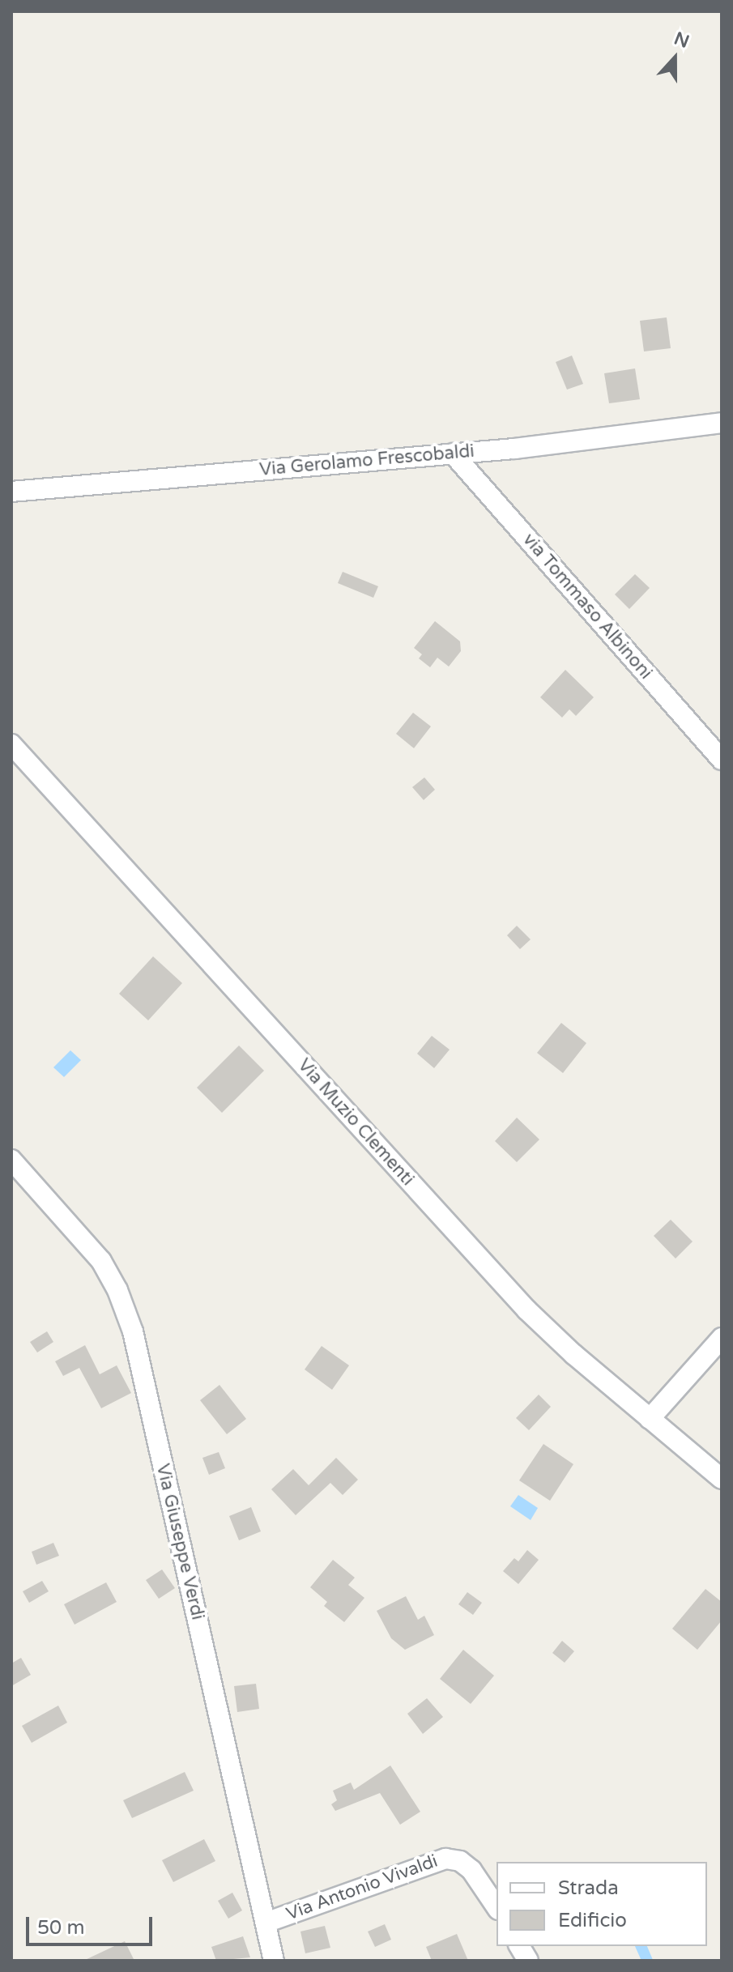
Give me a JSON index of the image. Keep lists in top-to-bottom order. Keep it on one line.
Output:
{"streets":{"street":["Via Gerolamo Frescobaldi","via Tommaso Albinoni","Via Muzio Clementi","Via Giuseppe Verdi","Via Antonio Vivaldi"]},"crossings":[["Via Gerolamo Frescobaldi","via Tommaso Albinoni"],["Via Giuseppe Verdi","Via Antonio Vivaldi"]],"legend":["Strada","Edificio"],"scale_bar":"50 m","north":"top"}
